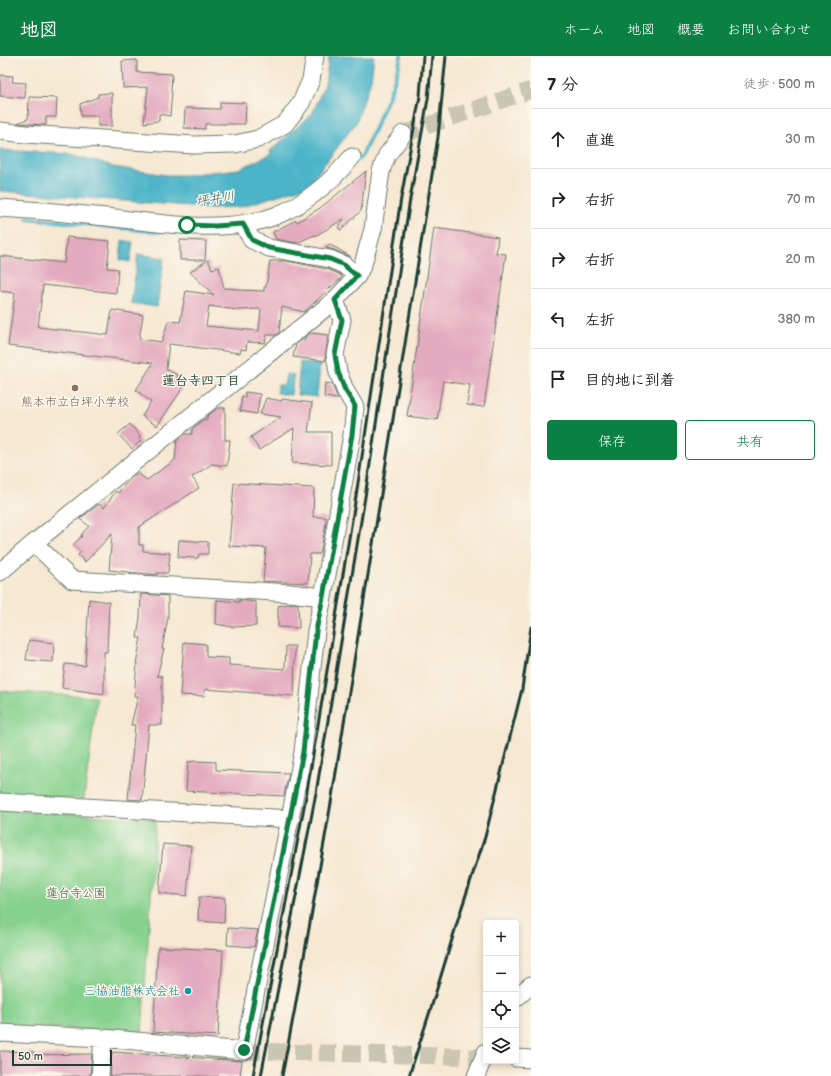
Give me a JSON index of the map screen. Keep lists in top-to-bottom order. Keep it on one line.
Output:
{"districts":["蓮台寺四丁目"],"water":["坪井川"],"parks":["蓮台寺公園"],"places":["熊本市立白坪小学校","三協油脂株式会社"],"scale_bar":"50 m","page":{"header":"地図","nav":["ホーム","地図","概要","お問い合わせ"],"heading":["7 分","徒歩 · 500 m"],"list":[["直進","30 m"],["右折","70 m"],["右折","20 m"],["左折","380 m"],"目的地に到着"],"buttons":["保存","共有"],"map_buttons":["+","−"],"scale":"50 m"}}
